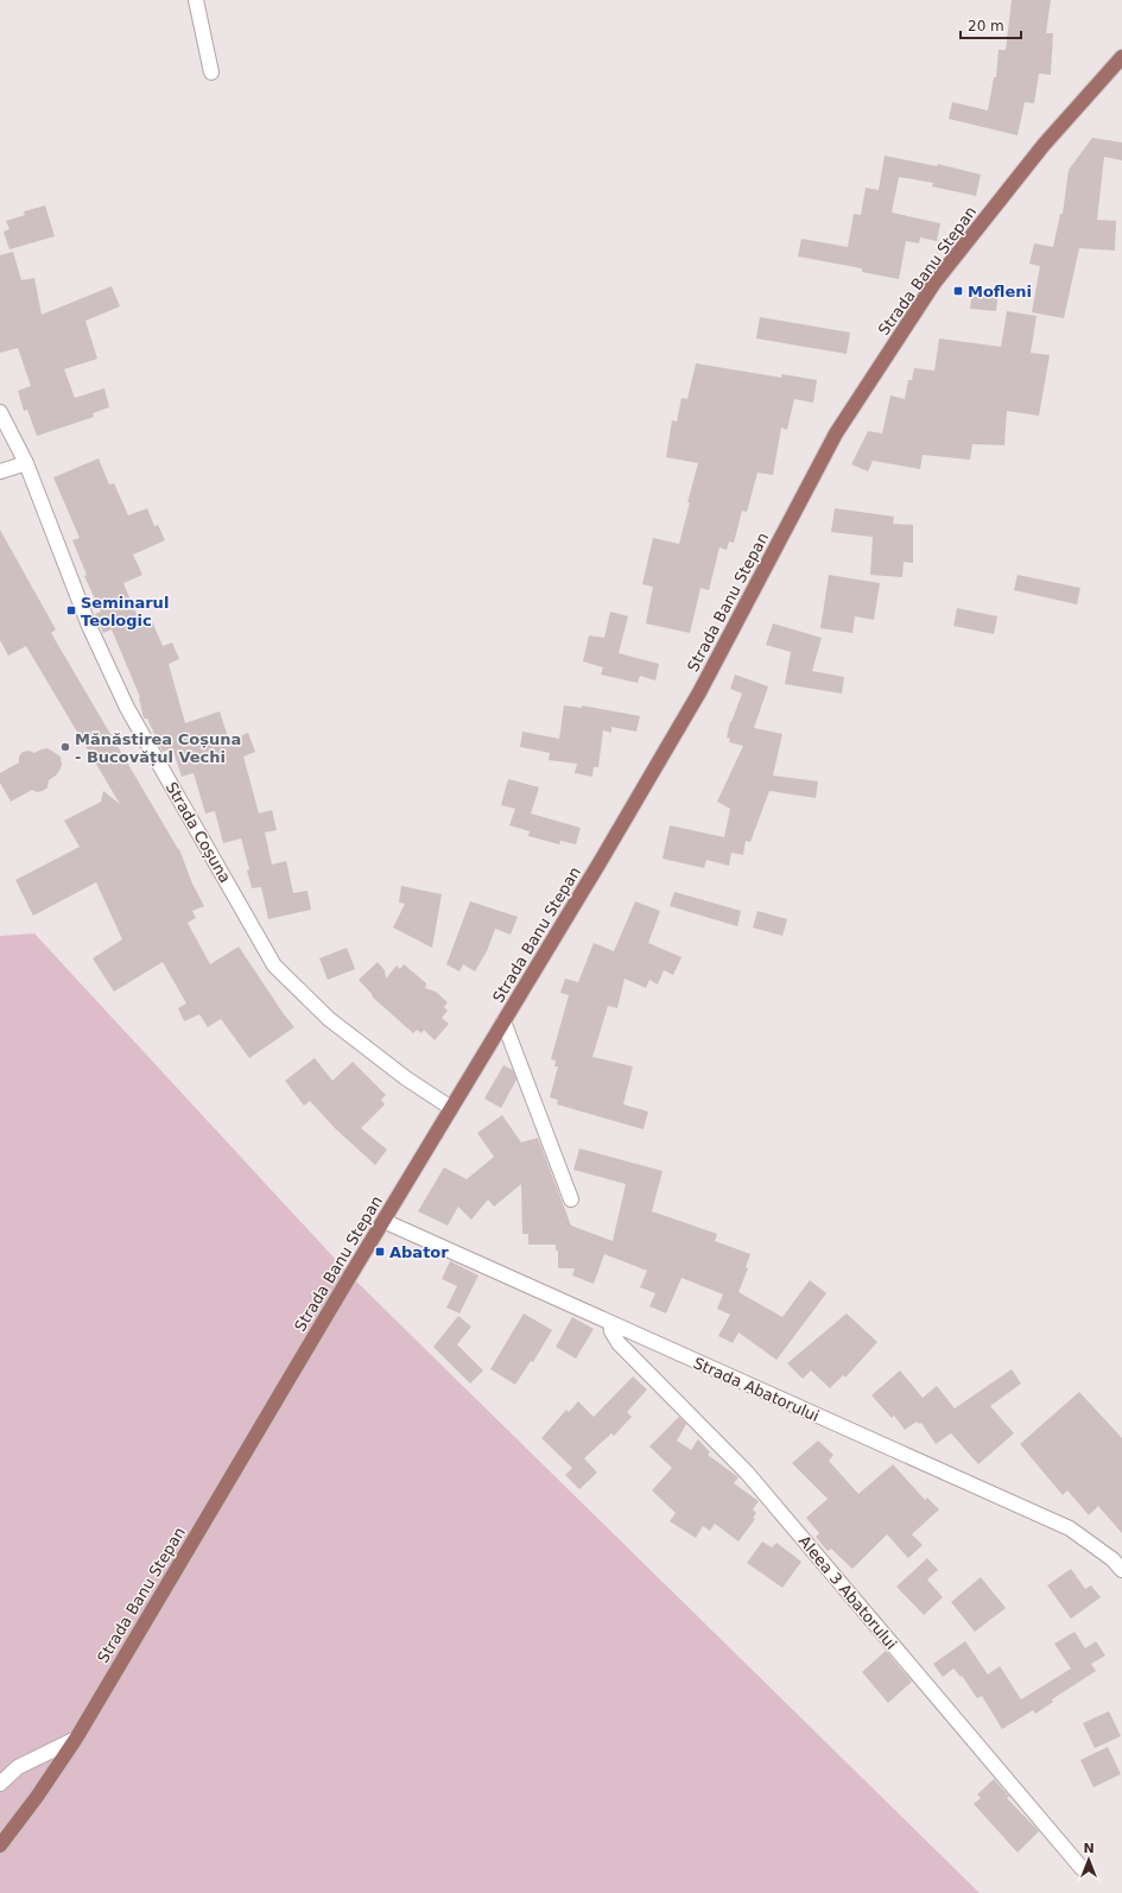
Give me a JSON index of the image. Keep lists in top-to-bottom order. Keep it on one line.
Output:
{"streets":{"main road":["Strada Banu Stepan"],"street":["Strada Coșuna","Strada Abatorului","Aleea 3 Abatorului"]},"crossings":[["Strada Banu Stepan","Strada Coșuna"],["Strada Banu Stepan","Strada Abatorului"],["Strada Abatorului","Aleea 3 Abatorului"]],"places":{"transit":["Mofleni","Seminarul Teologic","Abator"],"other":["Mănăstirea Coșuna - Bucovățul Vechi"]},"scale_bar":"20 m","north":"top"}
